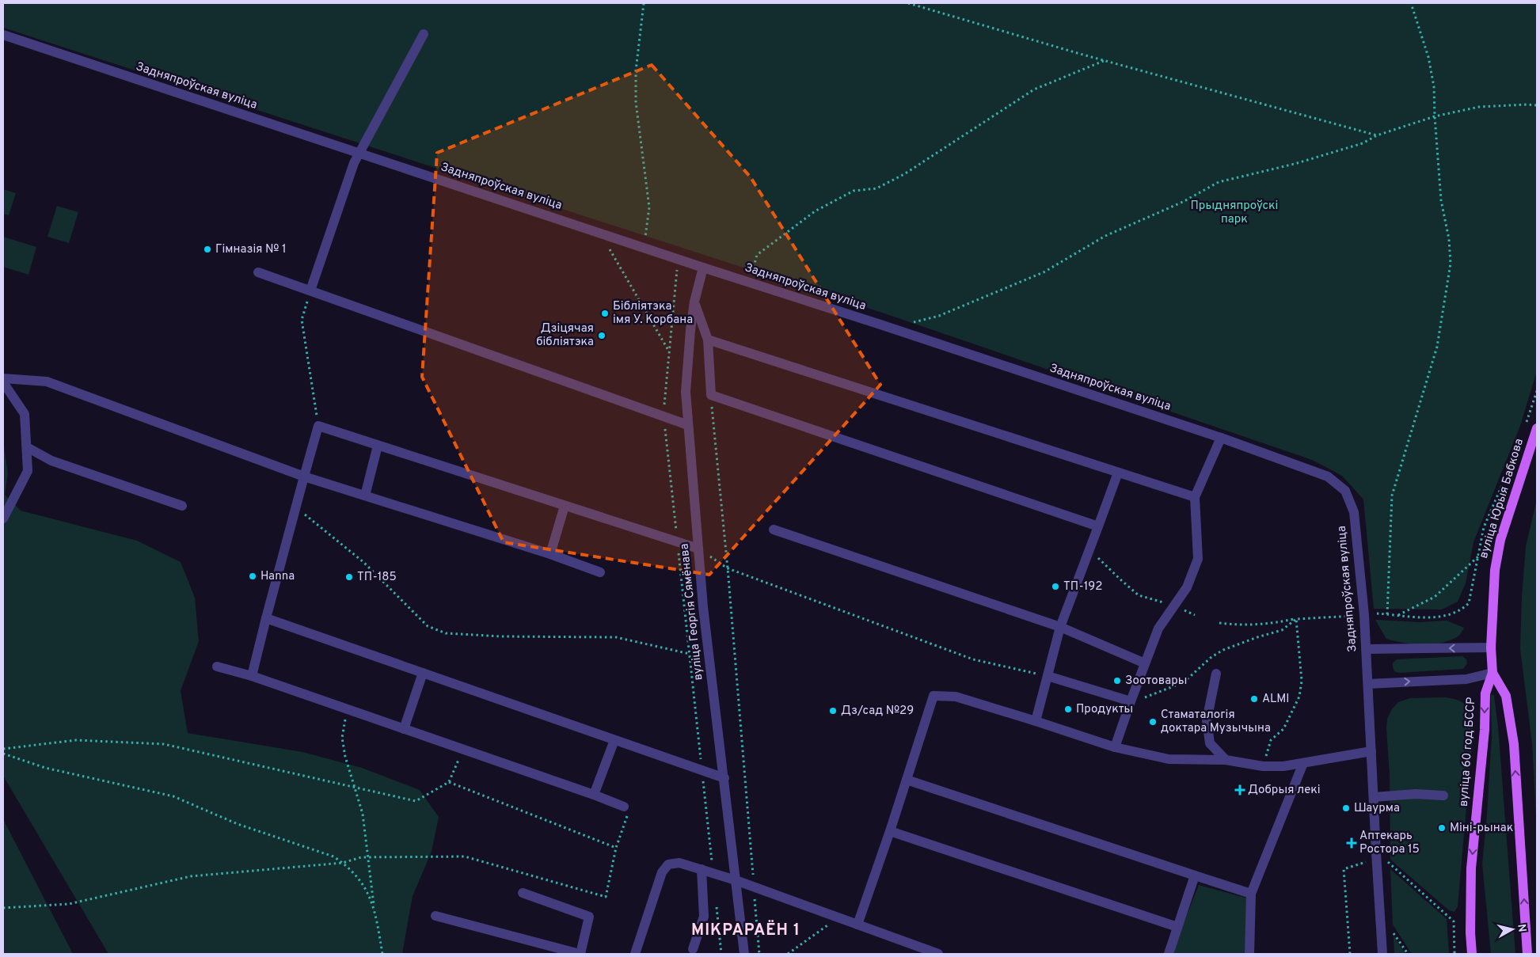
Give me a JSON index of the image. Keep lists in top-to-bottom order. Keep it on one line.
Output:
{"streets":{"main road":["вуліца Юрыя Бабкова","вуліца 60 год БССР"],"street":["Задняпроўская вуліца","вуліца Георгія Сямёнава"]},"crossings":[["Задняпроўская вуліца","вуліца Георгія Сямёнава"],["вуліца Юрыя Бабкова","вуліца 60 год БССР"]],"districts":["МІКРАРАЁН 1"],"parks":["Прыдняпроўскі парк"],"places":{"other":["Гімназія № 1","Бібліятэка імя У. Корбана","Дзіцячая бібліятэка","Hanna","ТП-185","ТП-192","Зоотовары","ALMI","Продукты","Дз/сад №29","Стаматалогія доктара Музычына","Шаурма","Міні-рынак"],"health":["Добрыя лекі","Аптекарь Ростора 15"]},"north":"right"}
